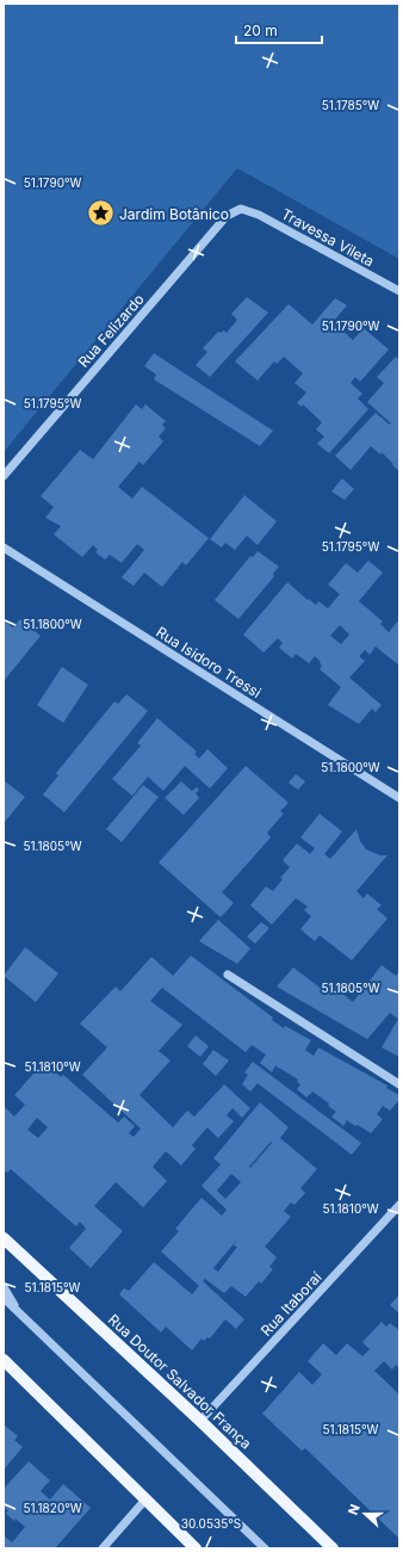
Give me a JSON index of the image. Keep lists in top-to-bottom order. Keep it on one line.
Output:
{"streets":{"main road":["Rua Doutor Salvador França"],"street":["Travessa Vileta","Rua Felizardo","Rua Isidoro Tressi","Rua Itaboraí"]},"crossings":[["Travessa Vileta","Rua Felizardo"],["Rua Itaboraí","Rua Doutor Salvador França"]],"places":{"place":["Jardim Botânico"]},"scale_bar":"20 m","north":"left","coordinates":["51.1785°W","51.1790°W","51.1795°W","51.1800°W","51.1805°W","51.1810°W","51.1815°W","51.1820°W","30.0535°S"]}
